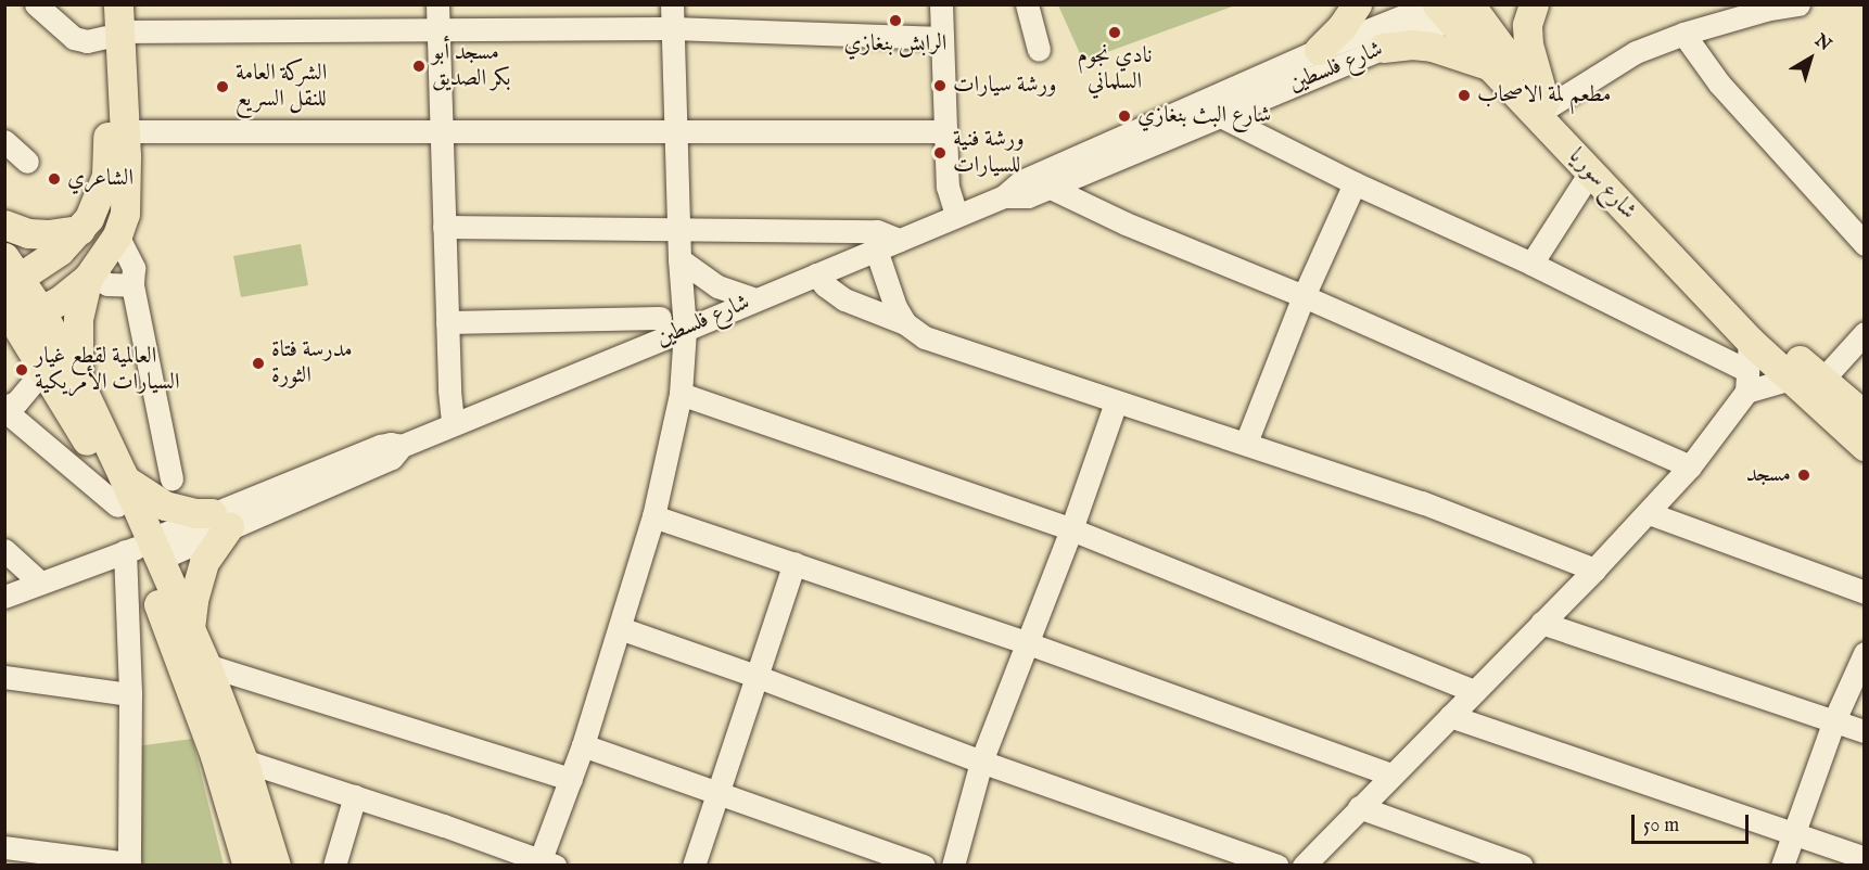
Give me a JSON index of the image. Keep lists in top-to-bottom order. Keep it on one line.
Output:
{"streets":{"main road":["شارع سوريا"],"street":["شارع فلسطين"]},"crossings":[["شارع فلسطين","شارع سوريا"]],"places":["الرابش بنغازي","نادي نجوم السلماني","مسجد أبو بكر الصديق","ورشة سيارات","الشركة العامة للنقل السريع","مطعم لمة الاصحاب","شارع البث بنغازي","ورشة فنية للسيارات","الشاعري","مدرسة فتاة الثورة","العالمية لقطع غيار السيارات الأمريكية","مسجد"],"scale_bar":"50 m","north":"top right"}
